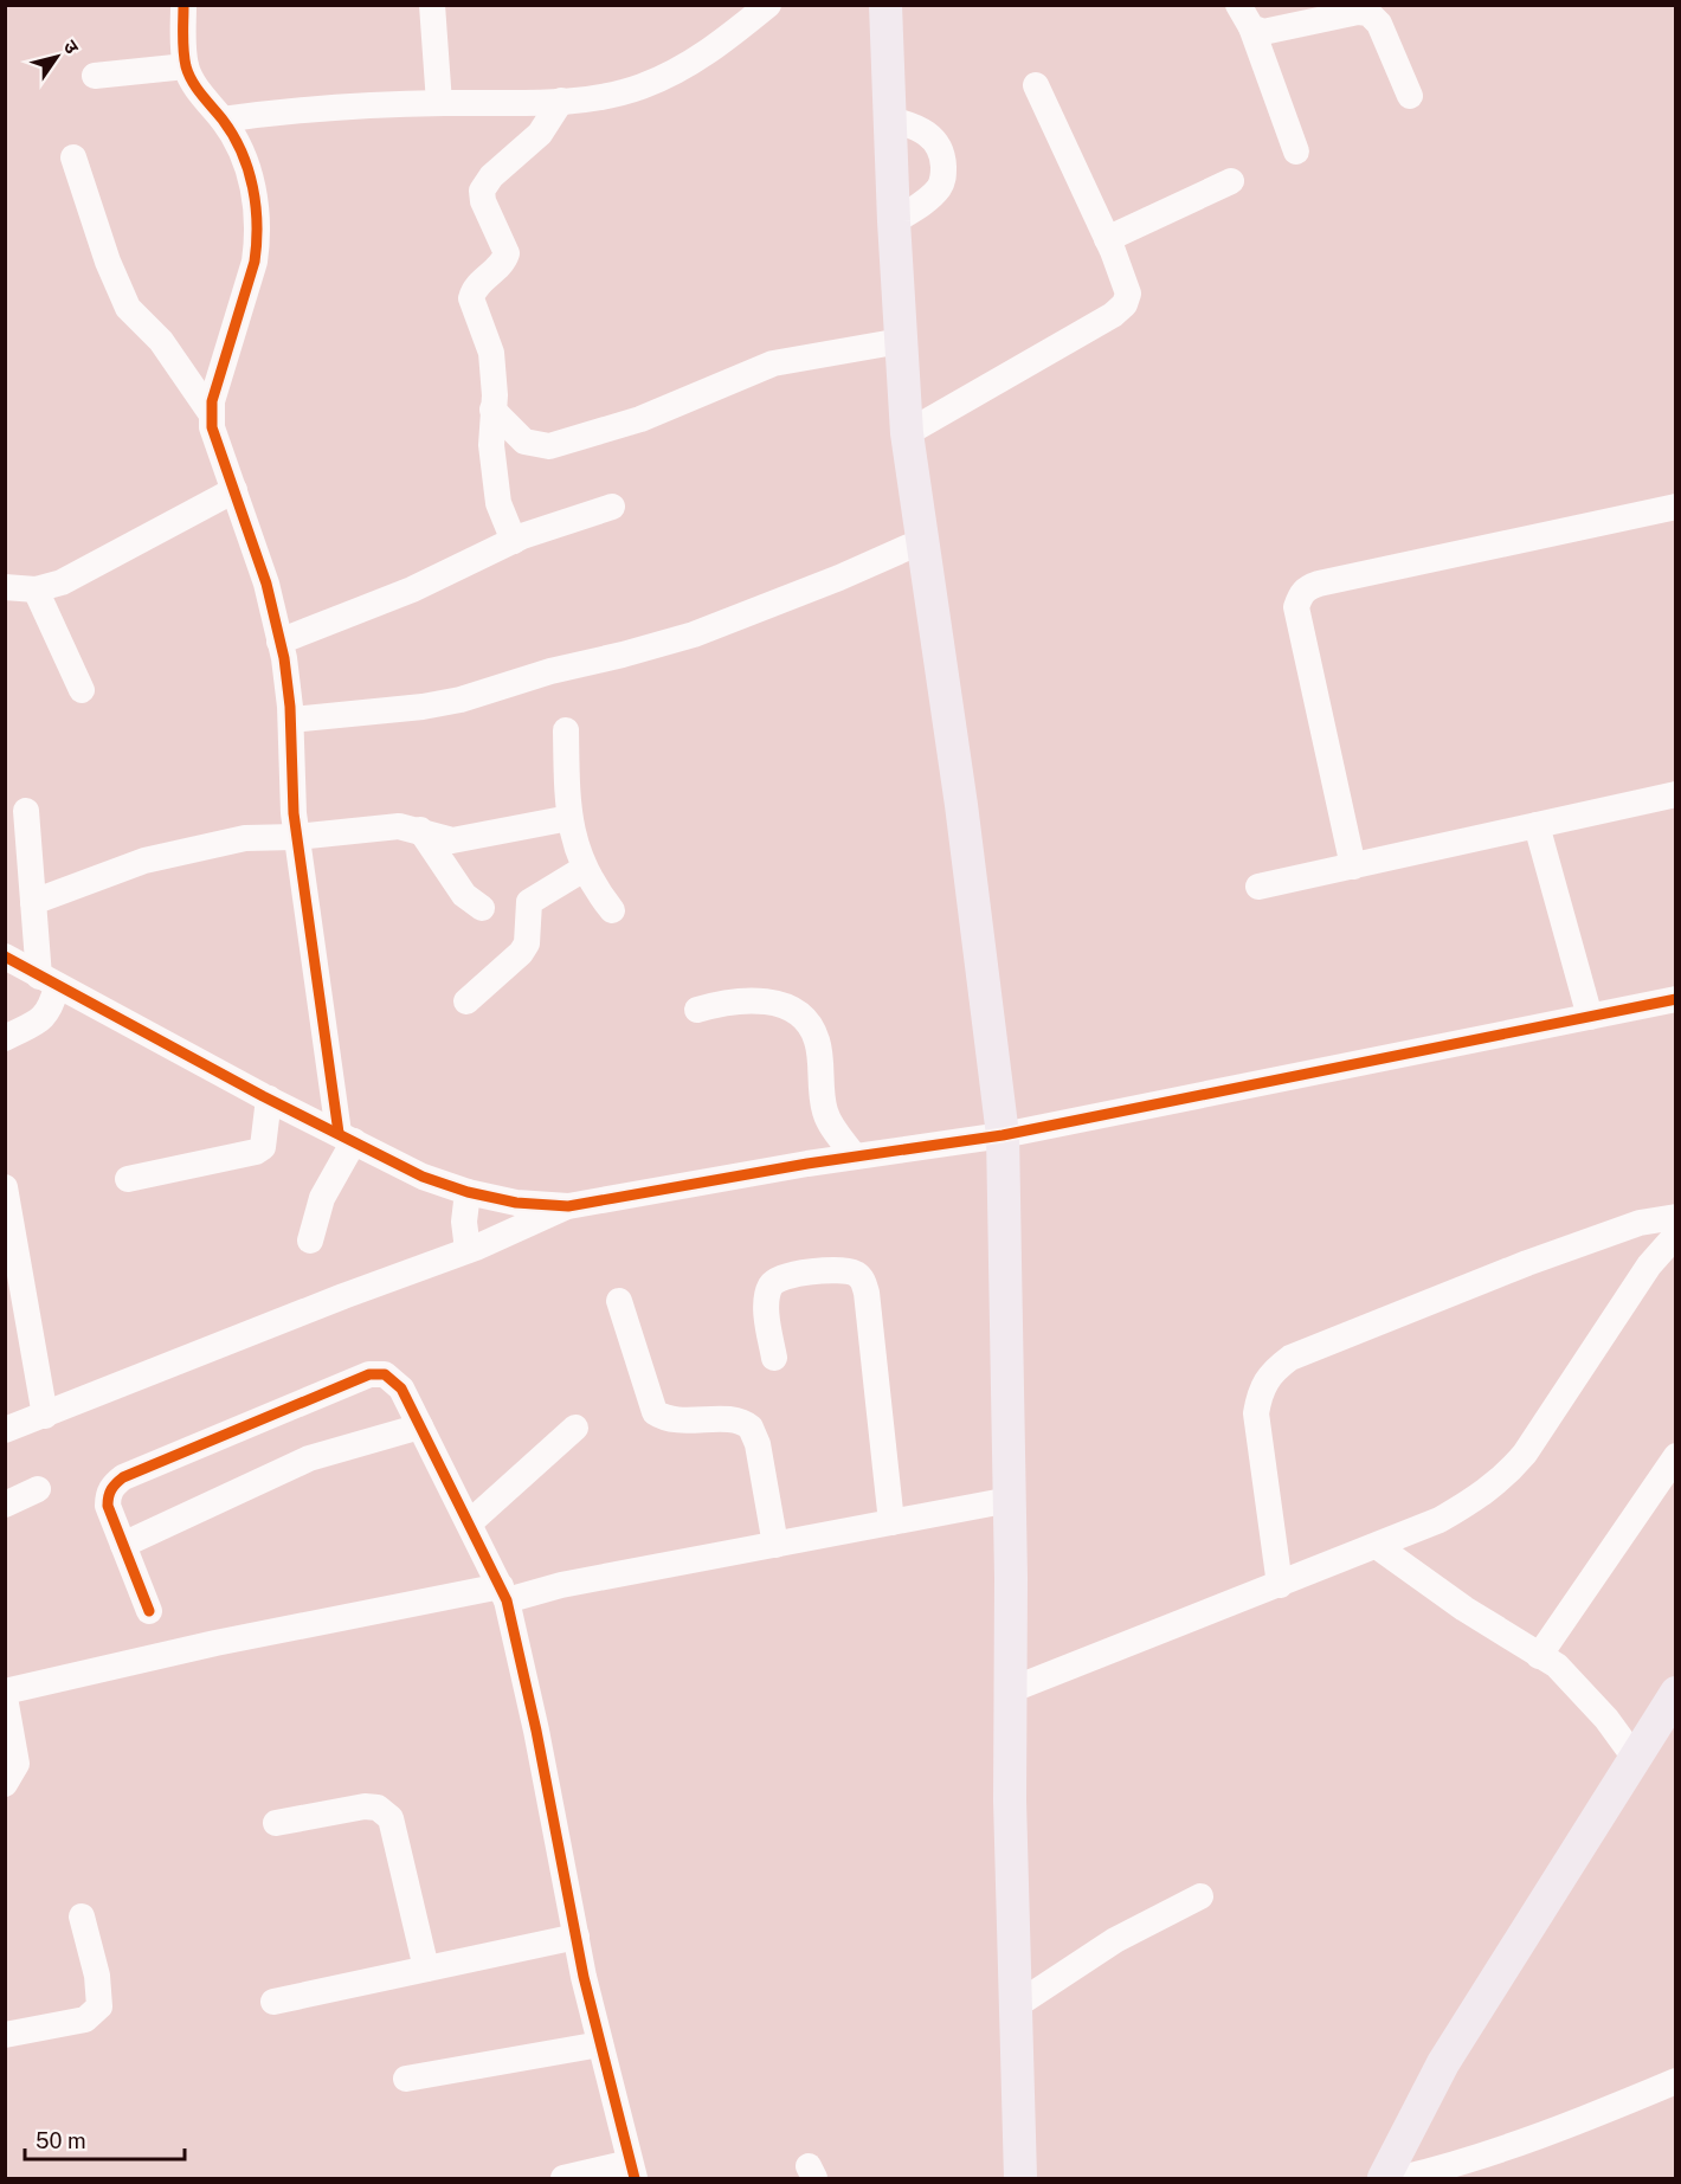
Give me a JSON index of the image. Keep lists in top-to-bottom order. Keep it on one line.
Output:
{"scale_bar":"50 m","north":"top right"}
